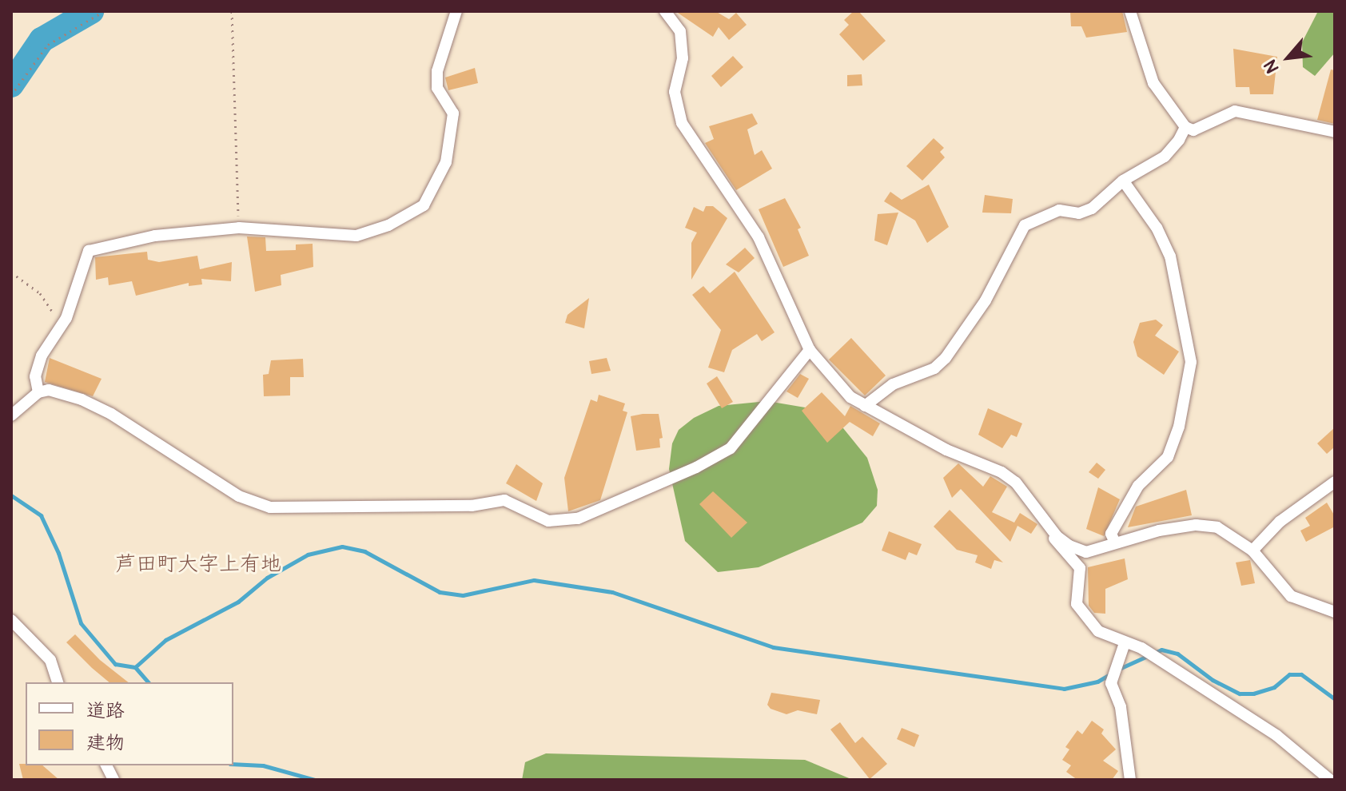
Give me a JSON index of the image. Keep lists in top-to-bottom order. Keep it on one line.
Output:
{"districts":["芦田町大字上有地"],"legend":["道路","建物"],"north":"bottom left"}
